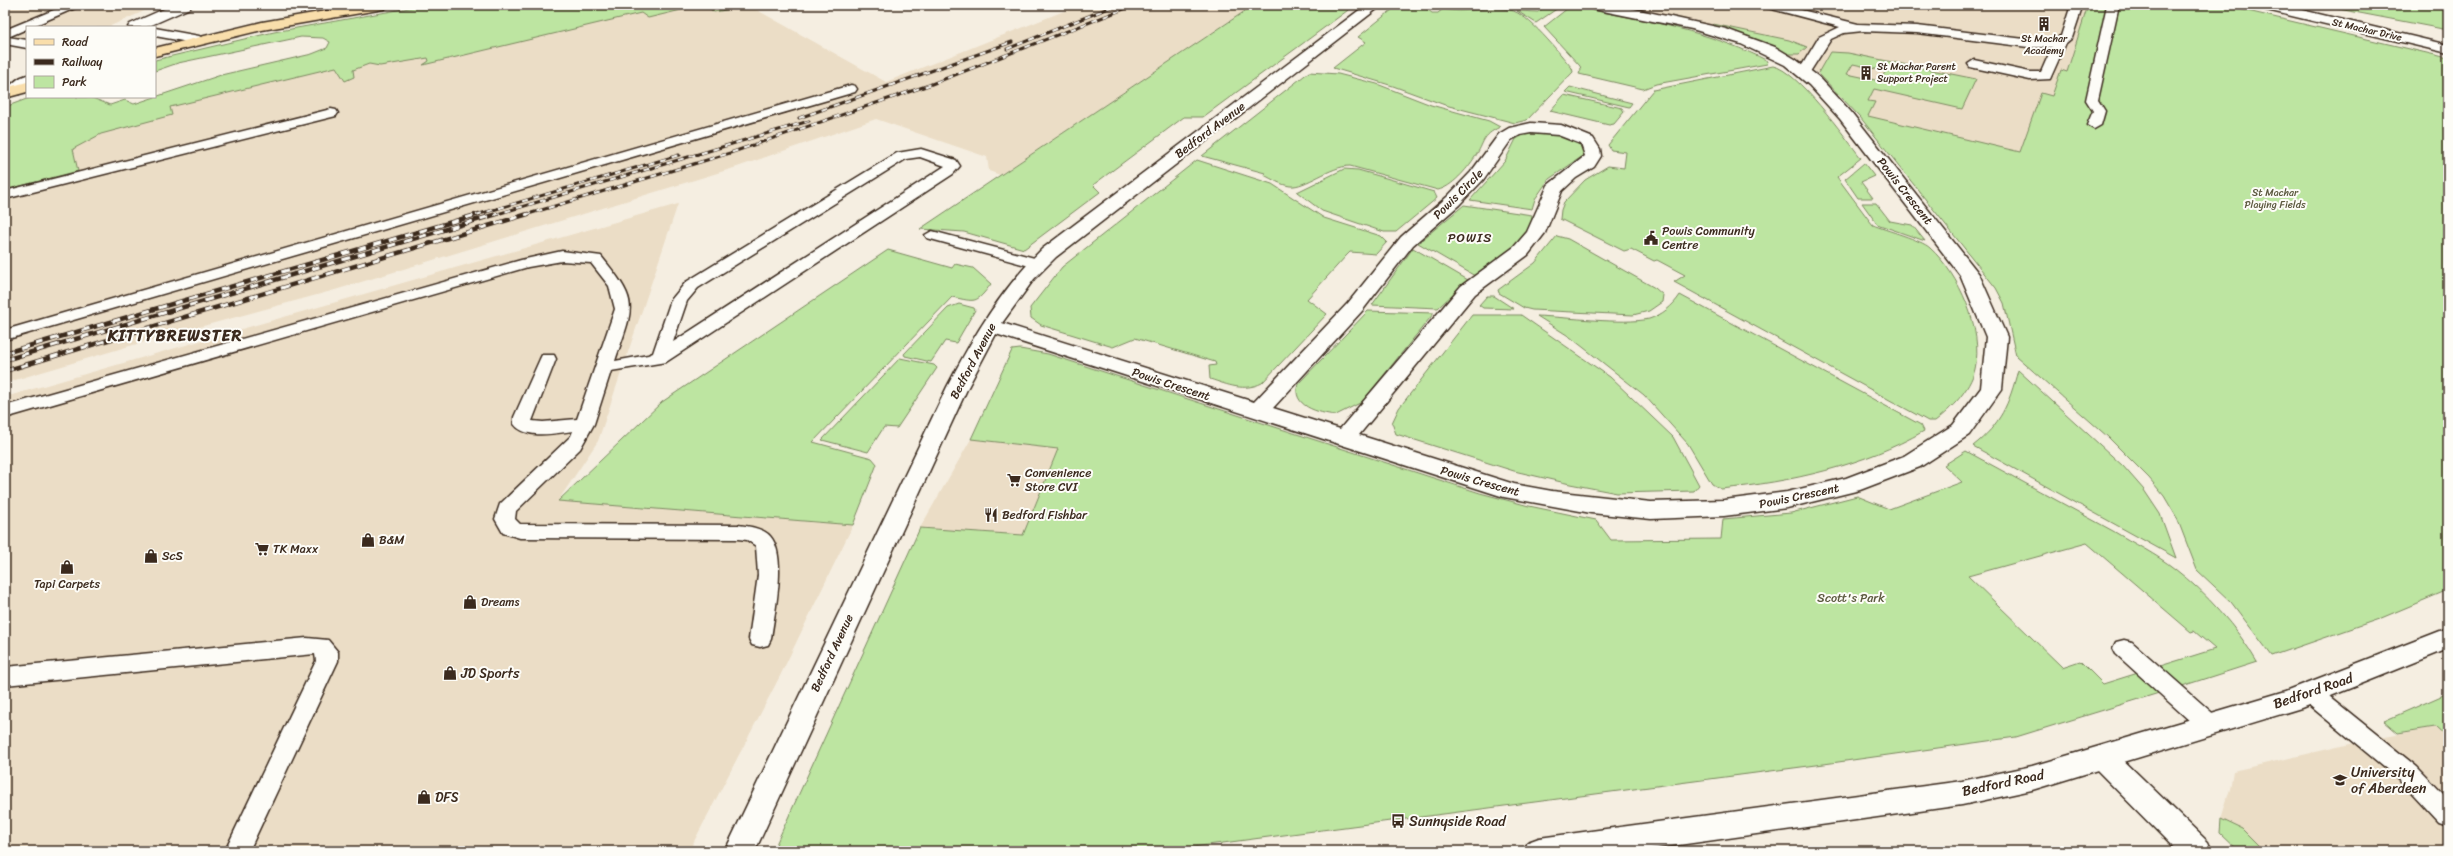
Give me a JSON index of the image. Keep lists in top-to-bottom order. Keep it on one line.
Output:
{"streets":{"street":["St Machar Drive","Bedford Avenue","Powis Crescent","Powis Circle","Bedford Road"]},"crossings":[["Bedford Avenue","Powis Crescent"],["Powis Crescent","Powis Circle"]],"districts":["POWIS","KITTYBREWSTER"],"parks":["St Machar Playing Fields","Scott's Park"],"places":{"building":["St Machar Academy","St Machar Parent Support Project"],"public building":["Powis Community Centre"],"supermarket":["Convenience Store CVI","TK Maxx"],"restaurant":["Bedford Fishbar"],"shop":["B&M","ScS","Tapi Carpets","Dreams","JD Sports","DFS"],"school or university":["University of Aberdeen"],"bus stop":["Sunnyside Road"]},"legend":["Road","Railway","Park"]}
